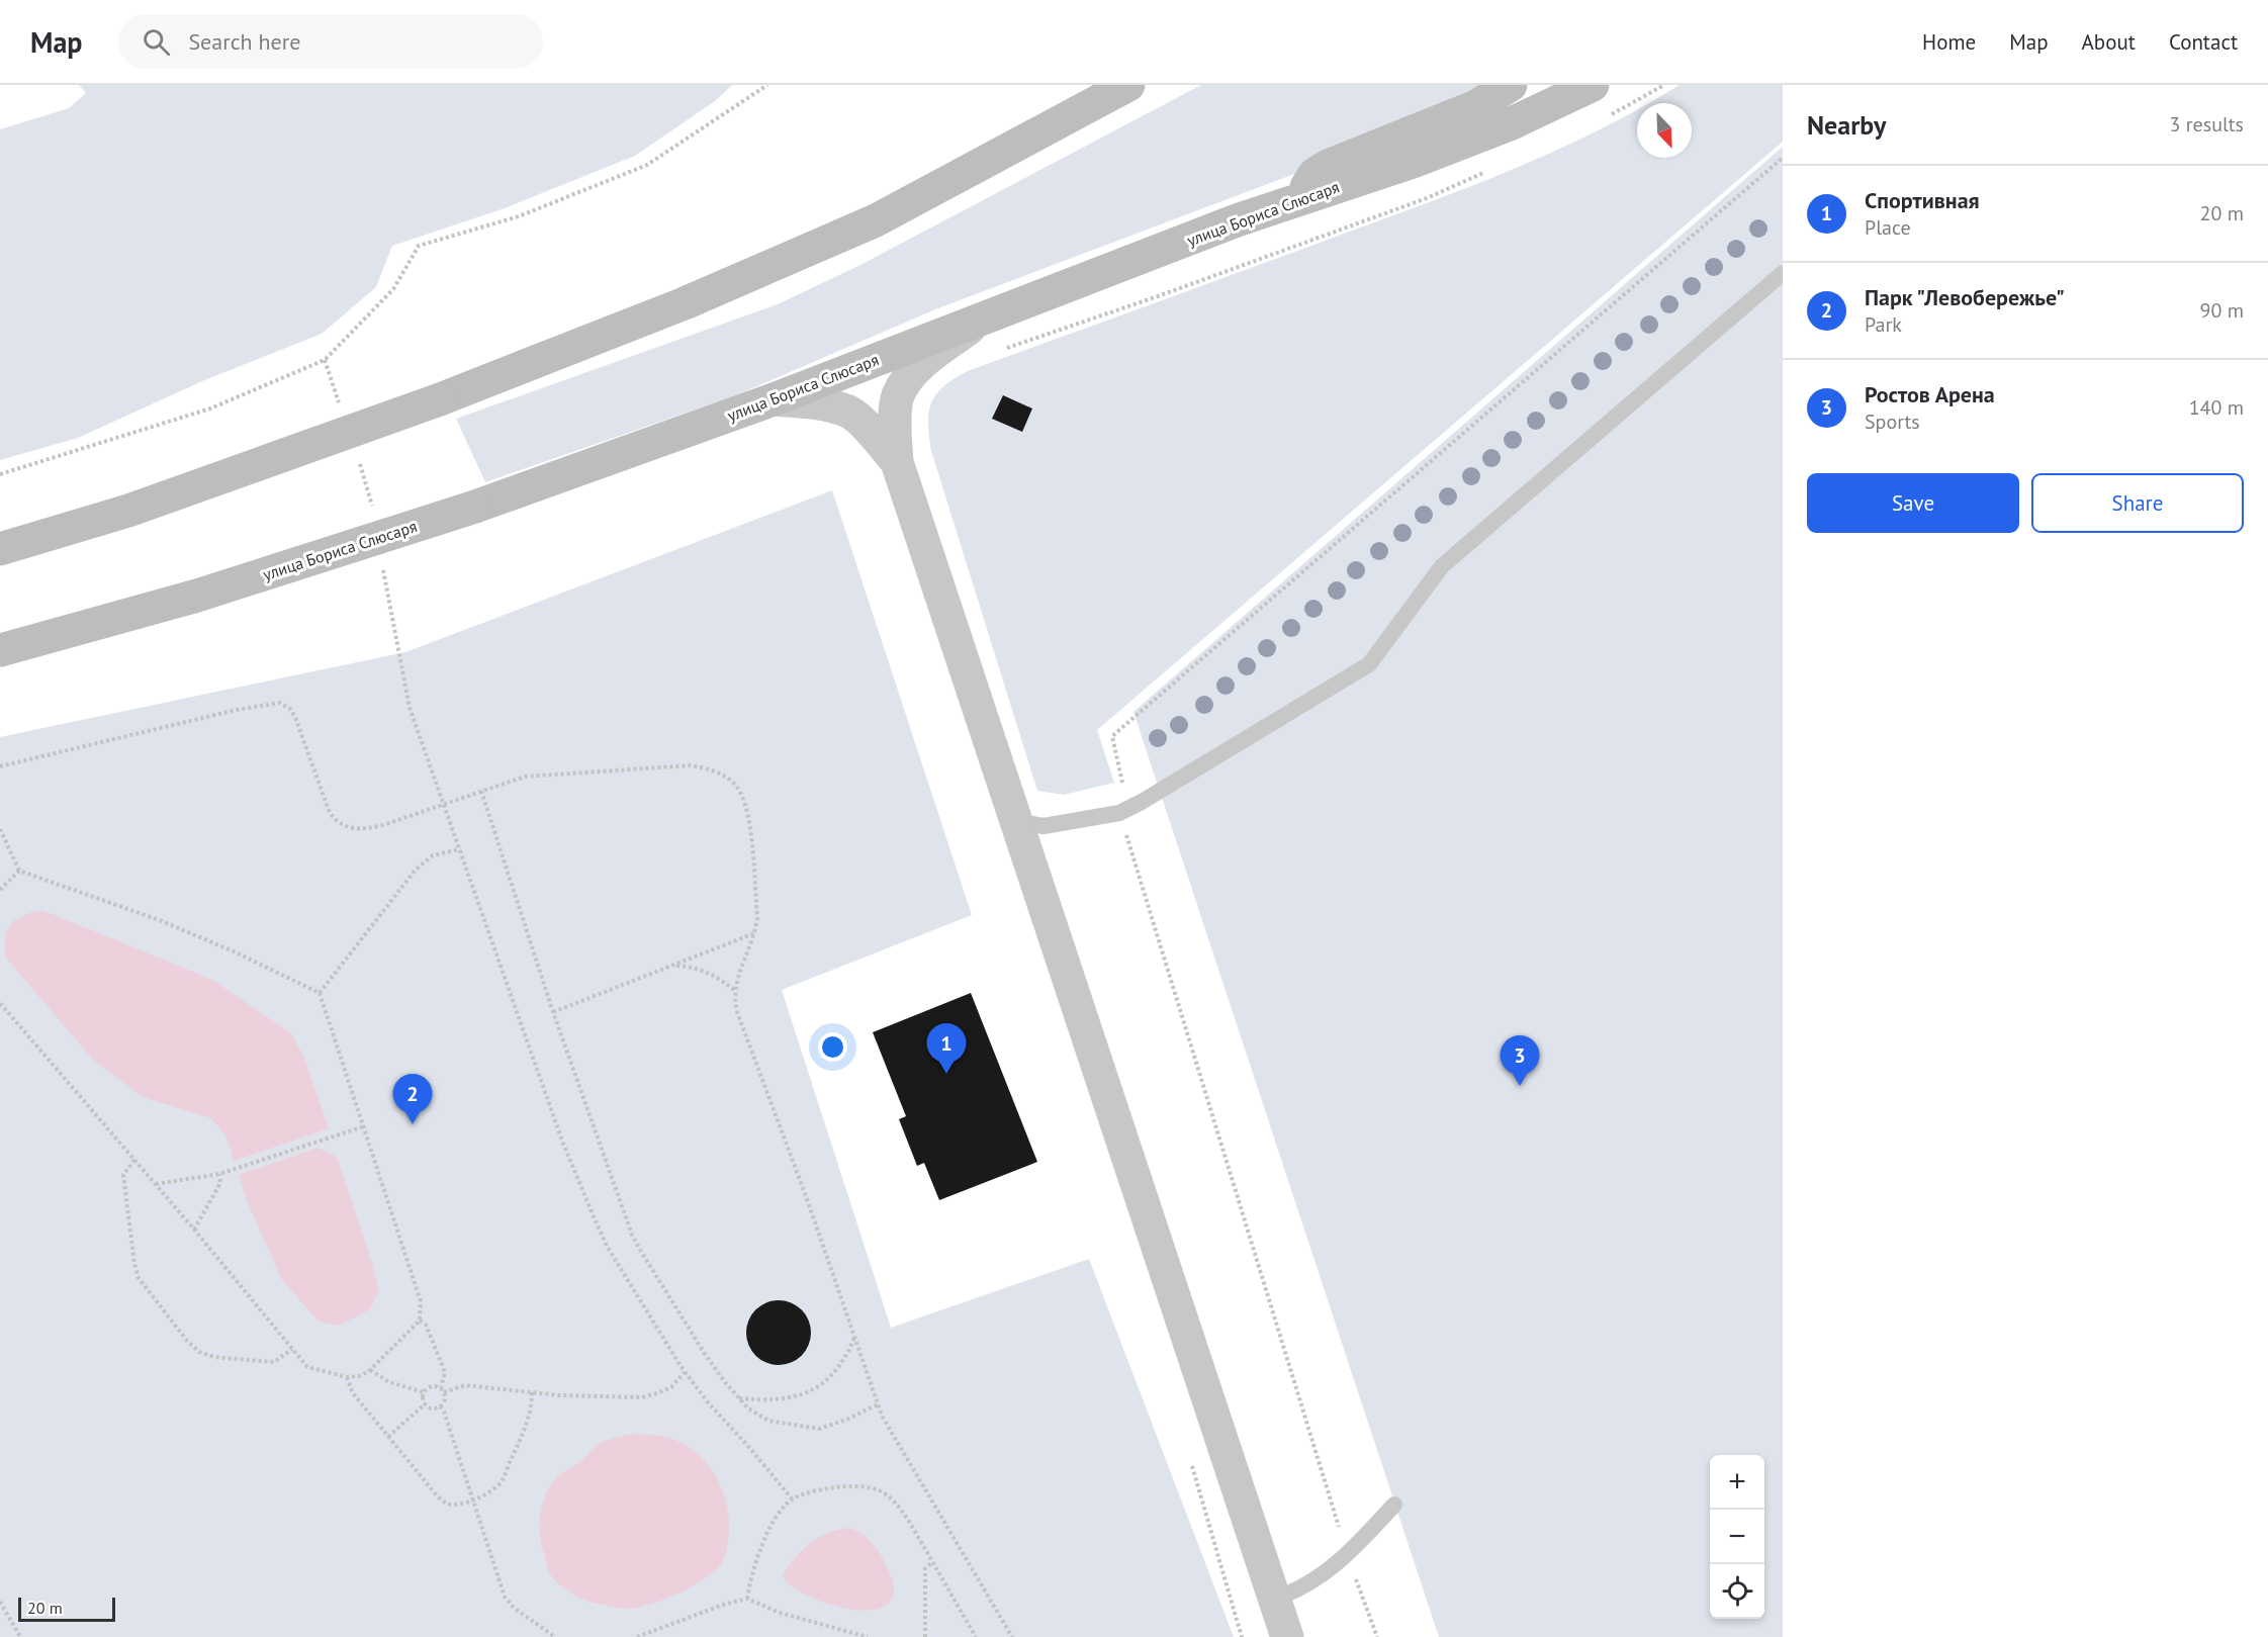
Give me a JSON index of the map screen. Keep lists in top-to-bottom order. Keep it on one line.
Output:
{"streets":{"main road":["улица Бориса Слюсаря"]},"scale_bar":"20 m","north":"bottom right","page":{"header":"Map","search":"Search here","nav":["Home","Map","About","Contact"],"heading":["Nearby","3 results"],"list":[{"mark":"1","name":"Спортивная","note":"Place","value":"20 m"},{"mark":"2","name":"Парк \"Левобережье\"","note":"Park","value":"90 m"},{"mark":"3","name":"Ростов Арена","note":"Sports","value":"140 m"}],"buttons":["Save","Share"],"pins":["1","3","2"],"map_buttons":["+","−"],"scale":"20 m"}}
